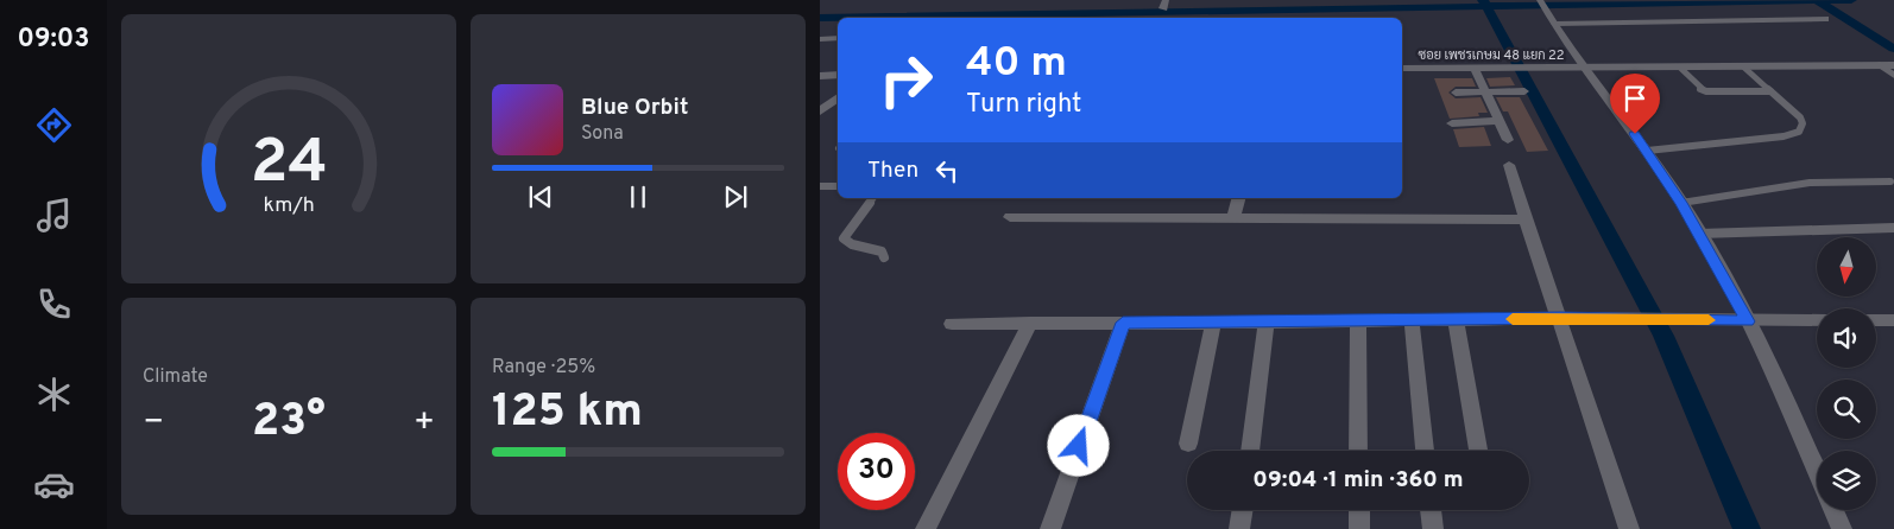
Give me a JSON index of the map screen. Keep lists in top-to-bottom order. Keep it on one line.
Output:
{"streets":{"street":["ซอย เพชรเกษม 48 แยก 22"]},"north":"bottom","page":{"tabs":"09:03","turn":["40 m","Turn right"],"song":["Blue Orbit","Sona"],"then":"Then","tile":["Climate",["Range · 25%","125 km"]],"heat":["−","23°","+"],"limit":"30","trip":"09:04 · 1 min · 360 m","gauge":["24","km/h"]}}
